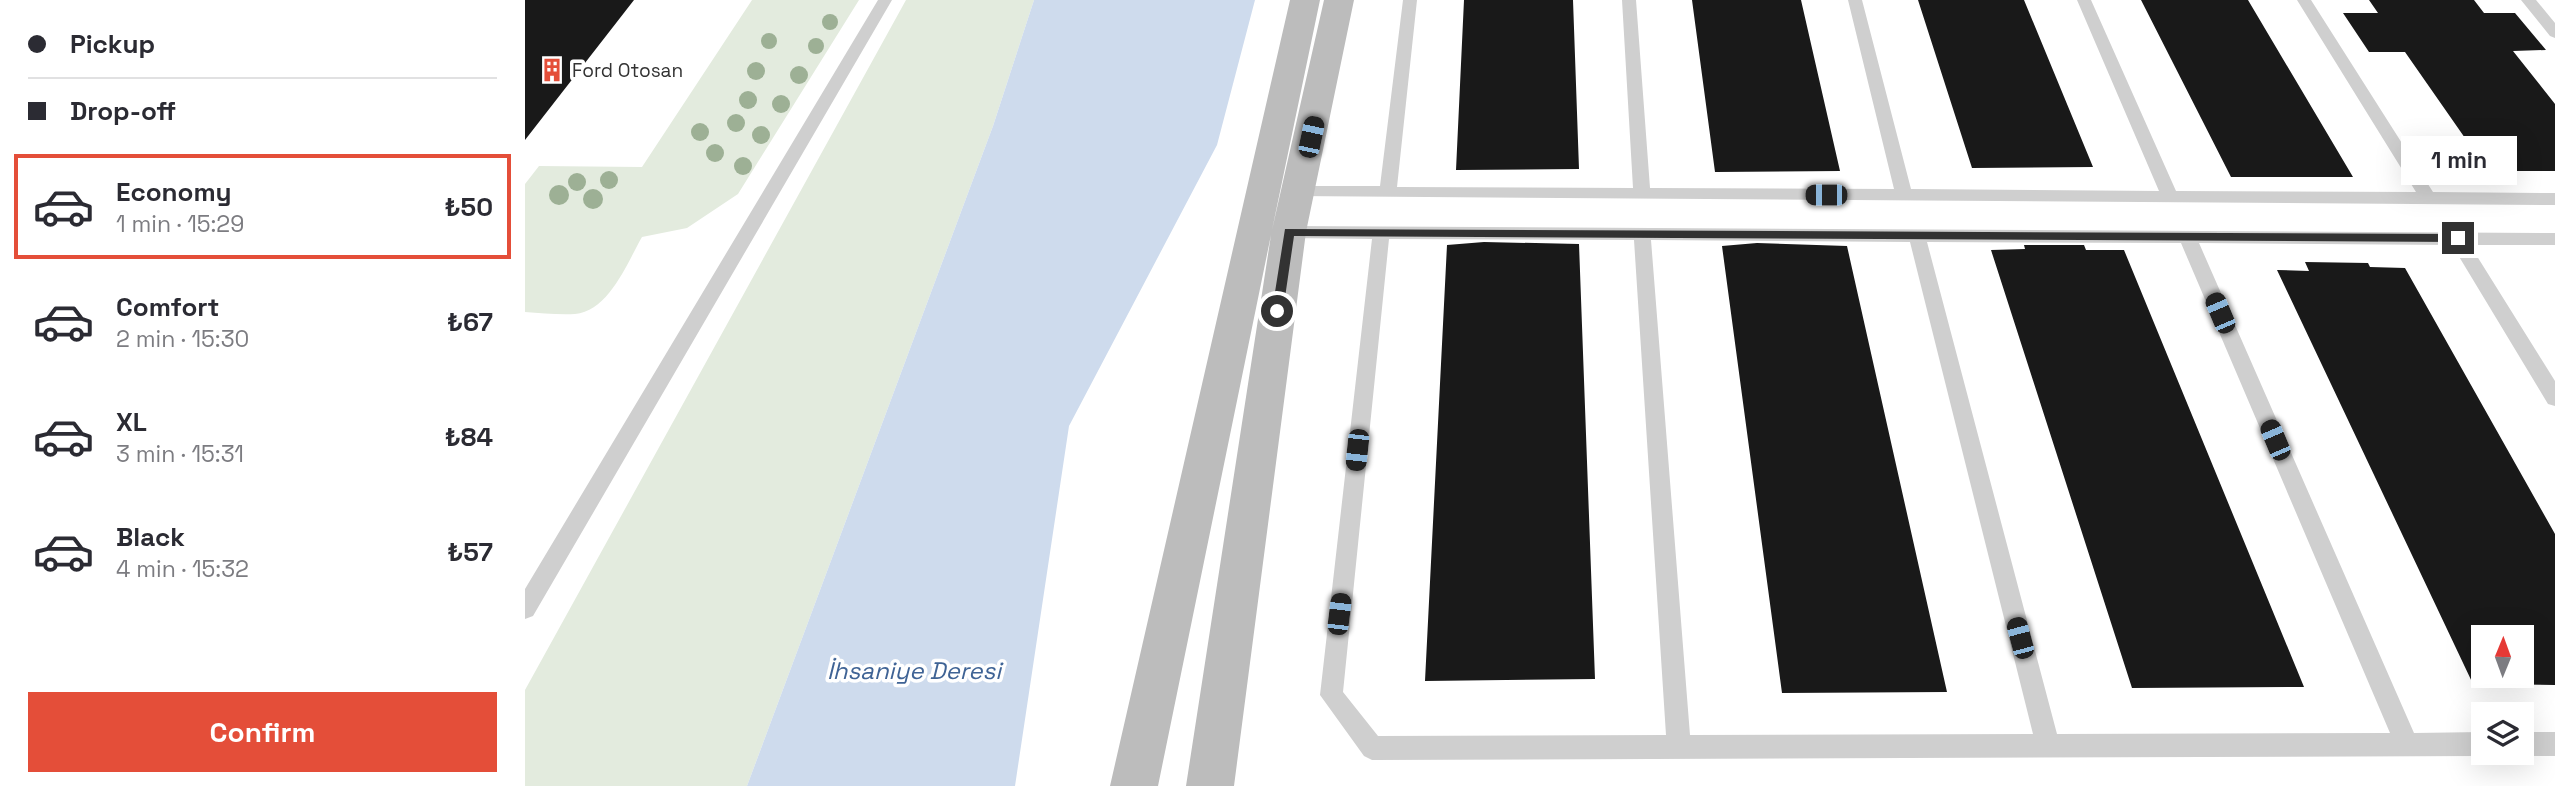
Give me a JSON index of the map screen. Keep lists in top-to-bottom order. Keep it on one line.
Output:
{"water":["İhsaniye Deresi"],"places":{"building":["Ford Otosan"]},"north":"top","page":{"banner":["Pickup","Drop-off"],"bubble":"1 min","list":[{"name":"Economy","note":"1 min · 15:29","value":"₺50"},{"name":"Comfort","note":"2 min · 15:30","value":"₺67"},{"name":"XL","note":"3 min · 15:31","value":"₺84"},{"name":"Black","note":"4 min · 15:32","value":"₺57"}],"buttons":"Confirm"}}
